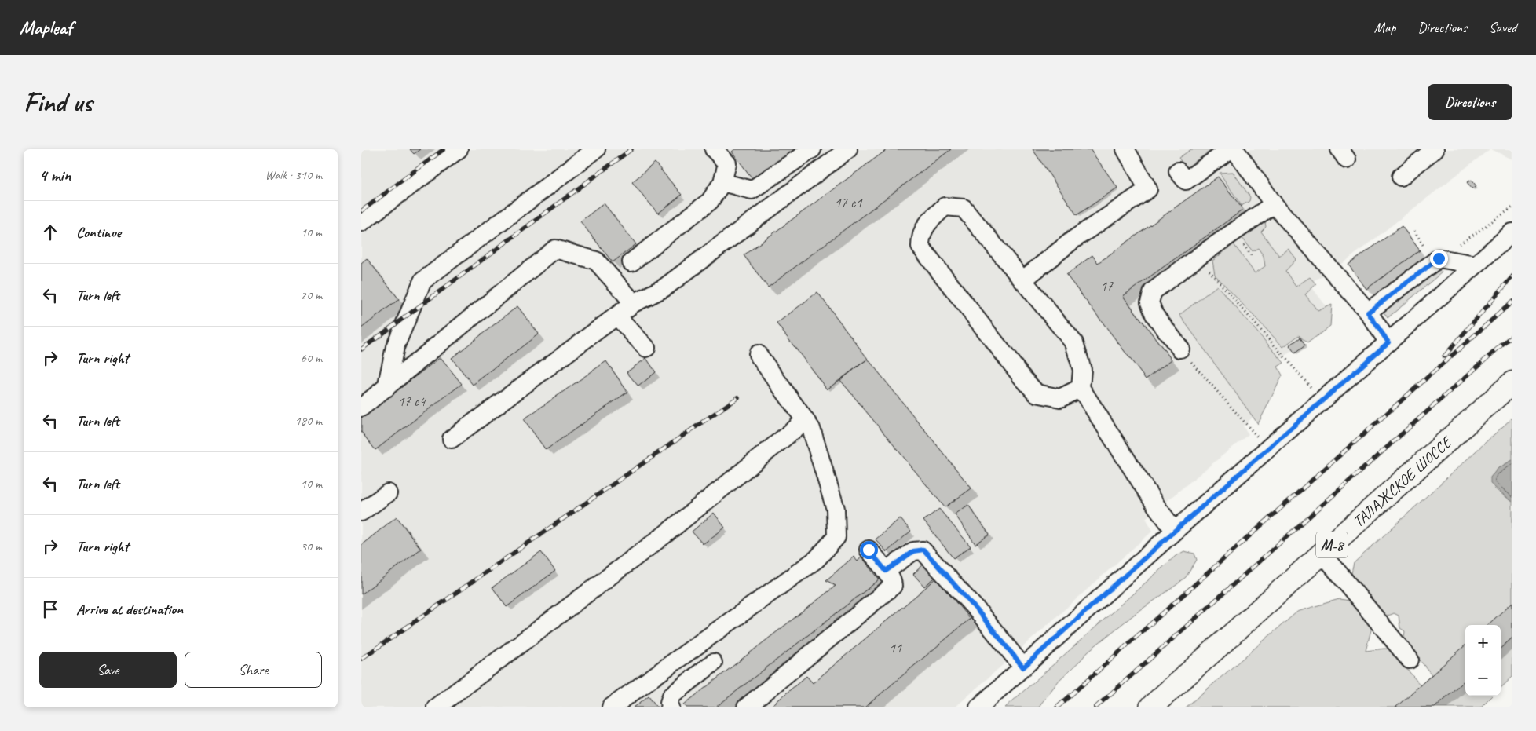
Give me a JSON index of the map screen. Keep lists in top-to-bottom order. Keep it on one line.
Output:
{"streets":{"main road":["ТАЛАЖСКОЕ ШОССЕ","М-8"]},"house_numbers":["17 с1","17","17 с4","11"],"page":{"header":"Mapleaf","nav":["Map","Directions","Saved"],"buttons":["Directions",["Save","Share"]],"title":"Find us","heading":["4 min","Walk · 310 m"],"list":[["Continue","10 m"],["Turn left","20 m"],["Turn right","60 m"],["Turn left","180 m"],["Turn left","10 m"],["Turn right","30 m"],"Arrive at destination"],"map_buttons":["+","−"]}}
